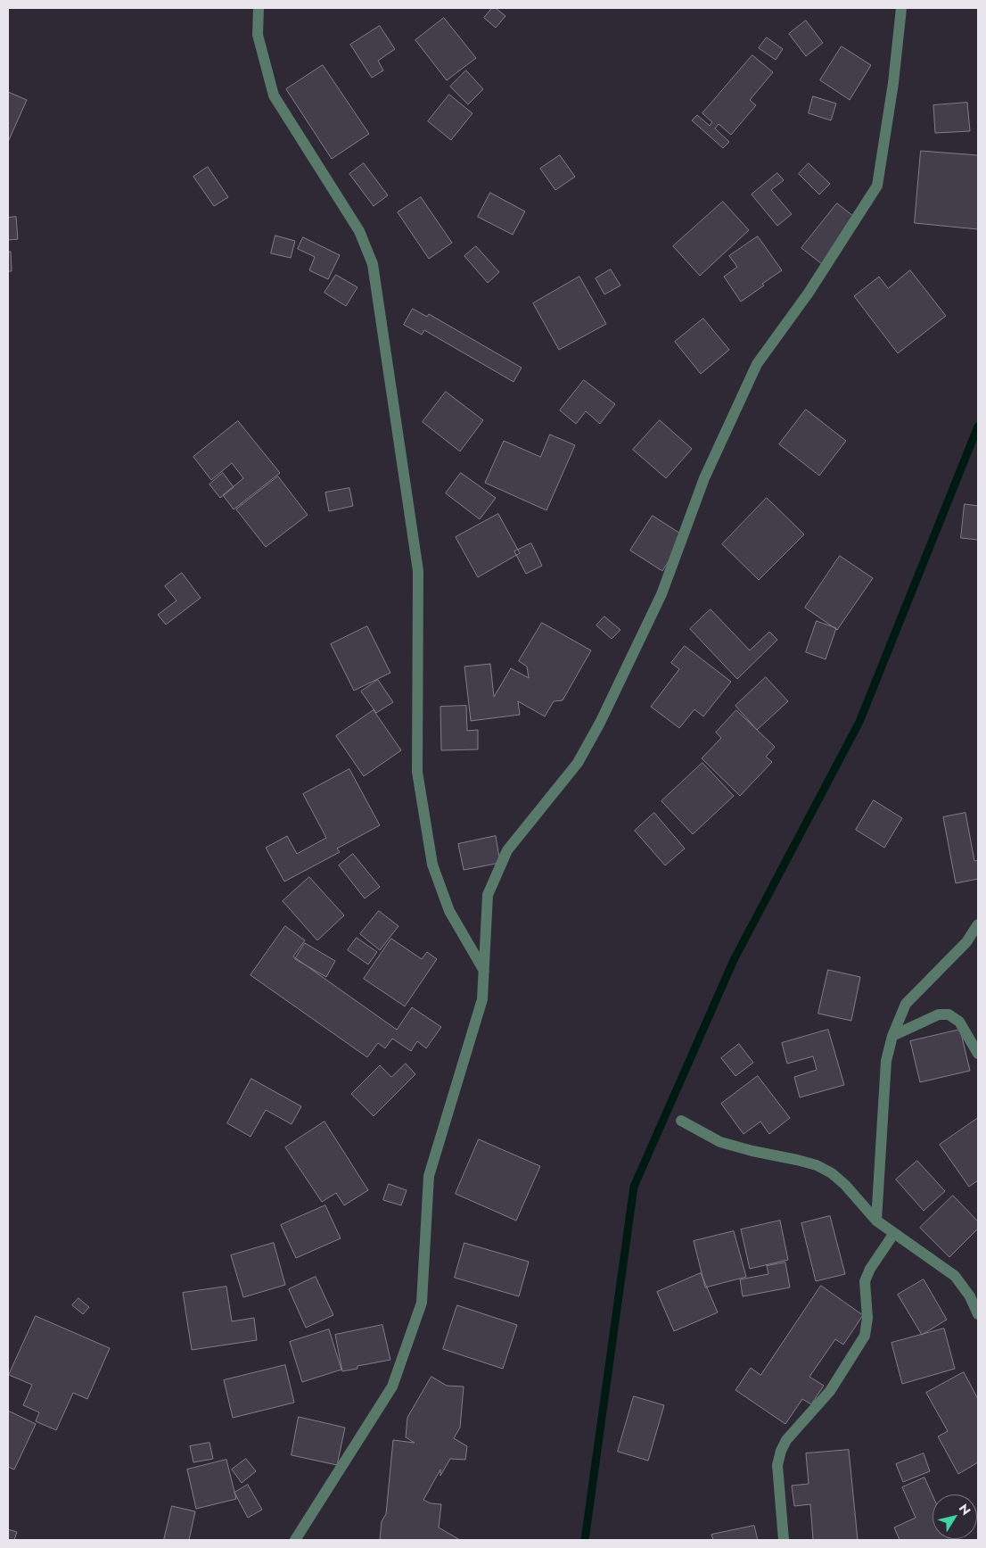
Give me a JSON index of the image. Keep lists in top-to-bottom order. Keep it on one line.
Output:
{"north":"top right"}
